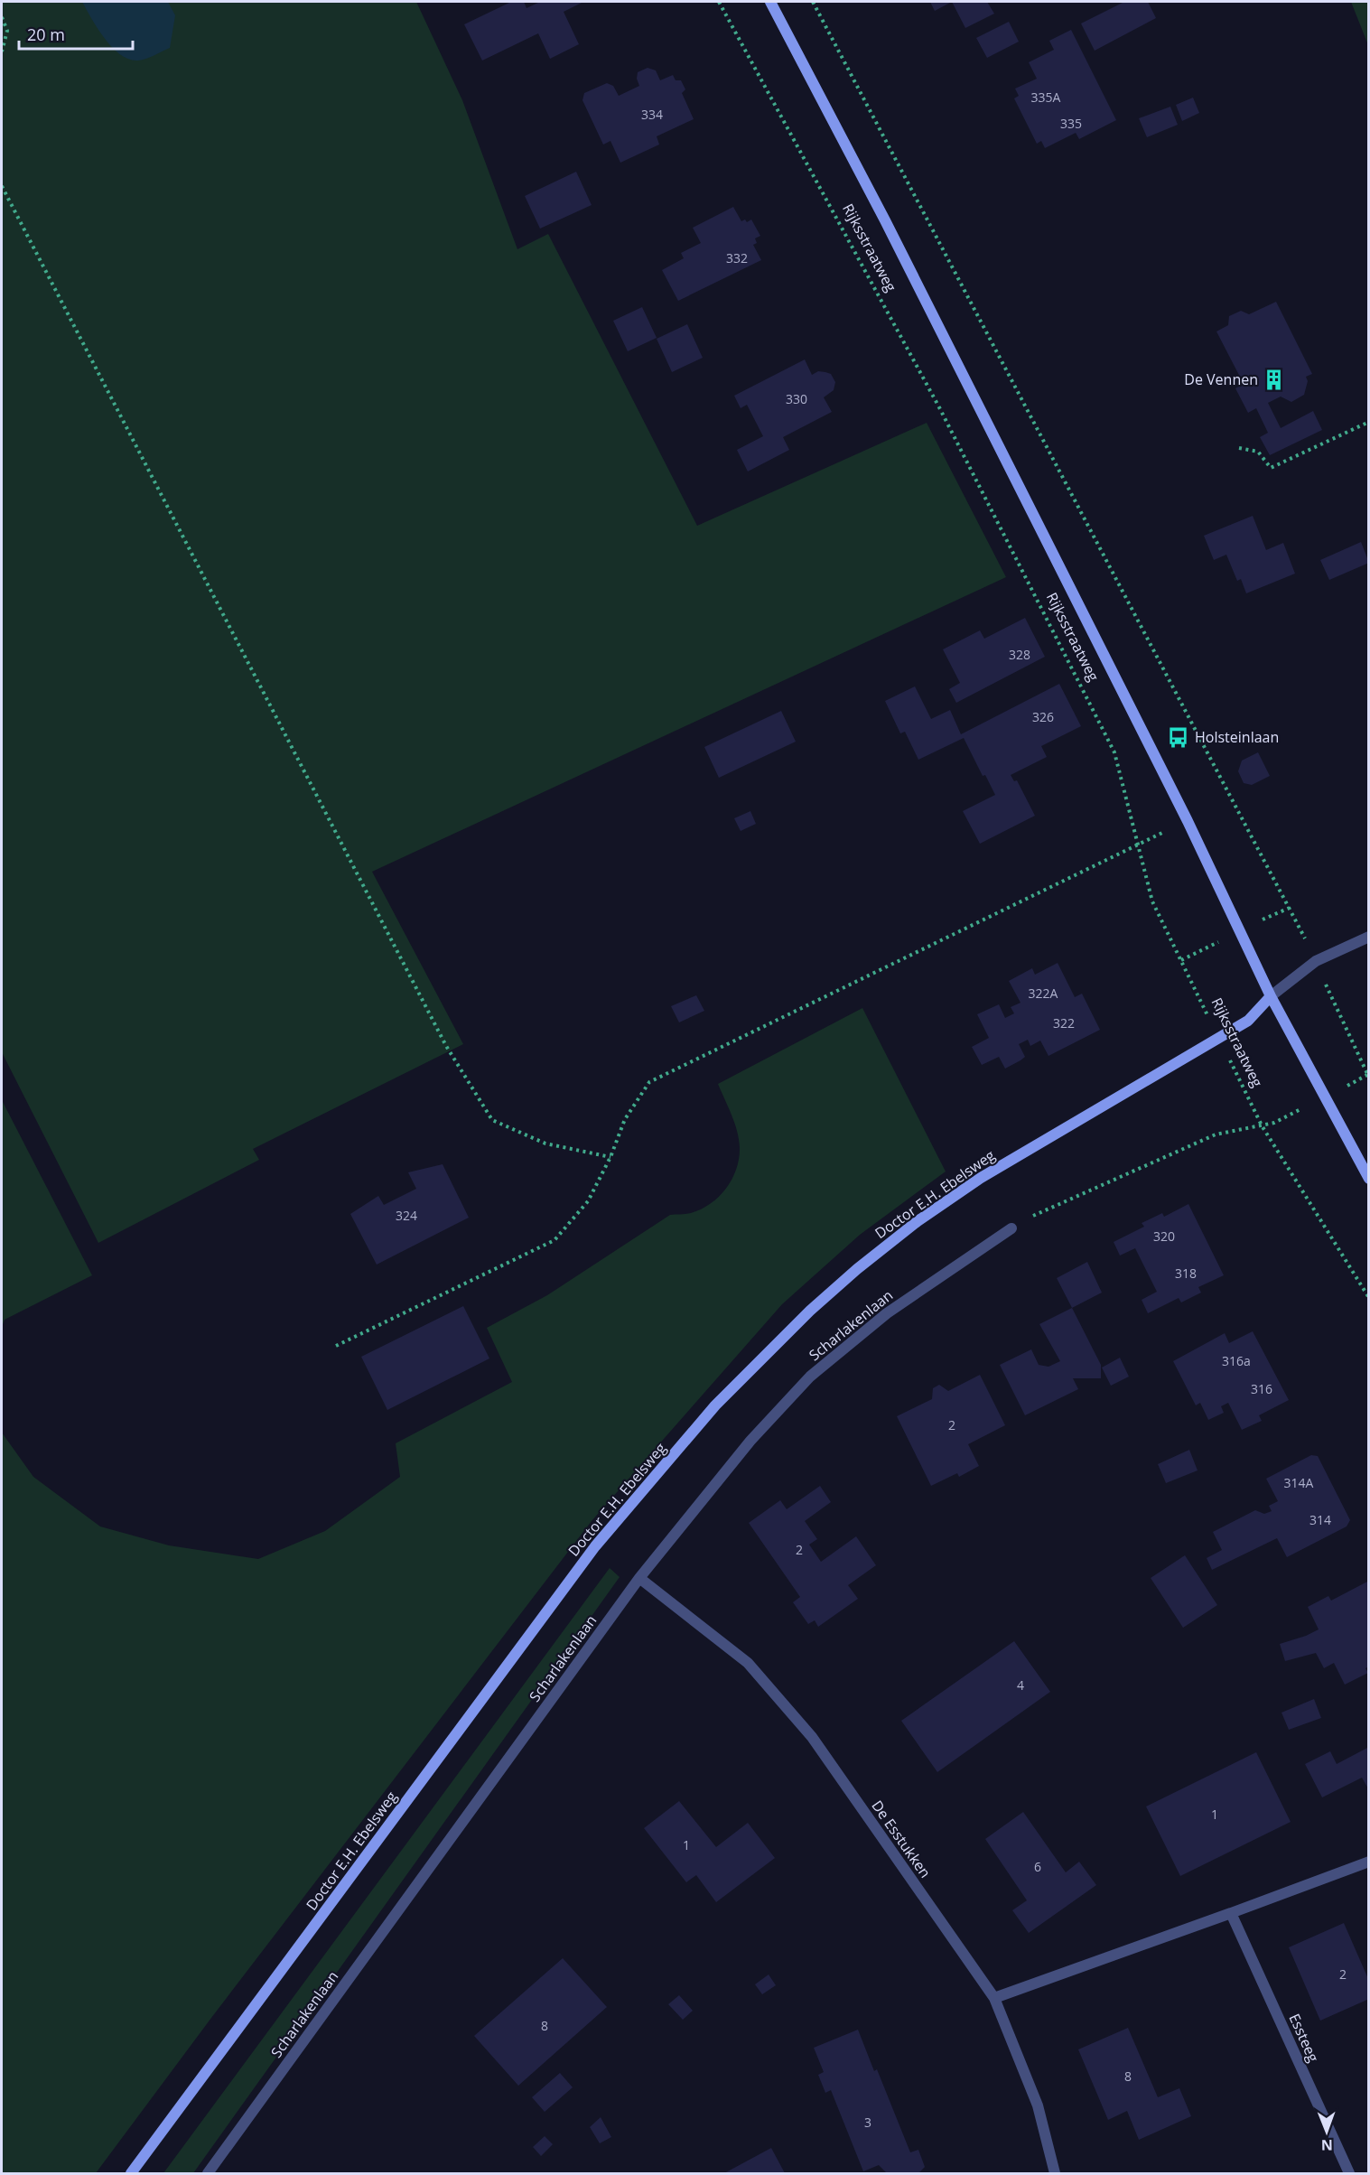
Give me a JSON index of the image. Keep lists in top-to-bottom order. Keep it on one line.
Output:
{"streets":{"main road":["Rijksstraatweg","Doctor E.H. Ebelsweg"],"street":["Scharlakenlaan","De Esstukken","Essteeg"]},"crossings":[["Rijksstraatweg","Doctor E.H. Ebelsweg"],["Scharlakenlaan","De Esstukken"]],"places":{"building":["De Vennen"],"bus stop":["Holsteinlaan"]},"house_numbers":["335A","334","335","332","330","328","326","322A","322","324","320","318","316a","316","2","314A","314","2","4","1","1","6","2","8","8","3"],"scale_bar":"20 m","north":"bottom"}
